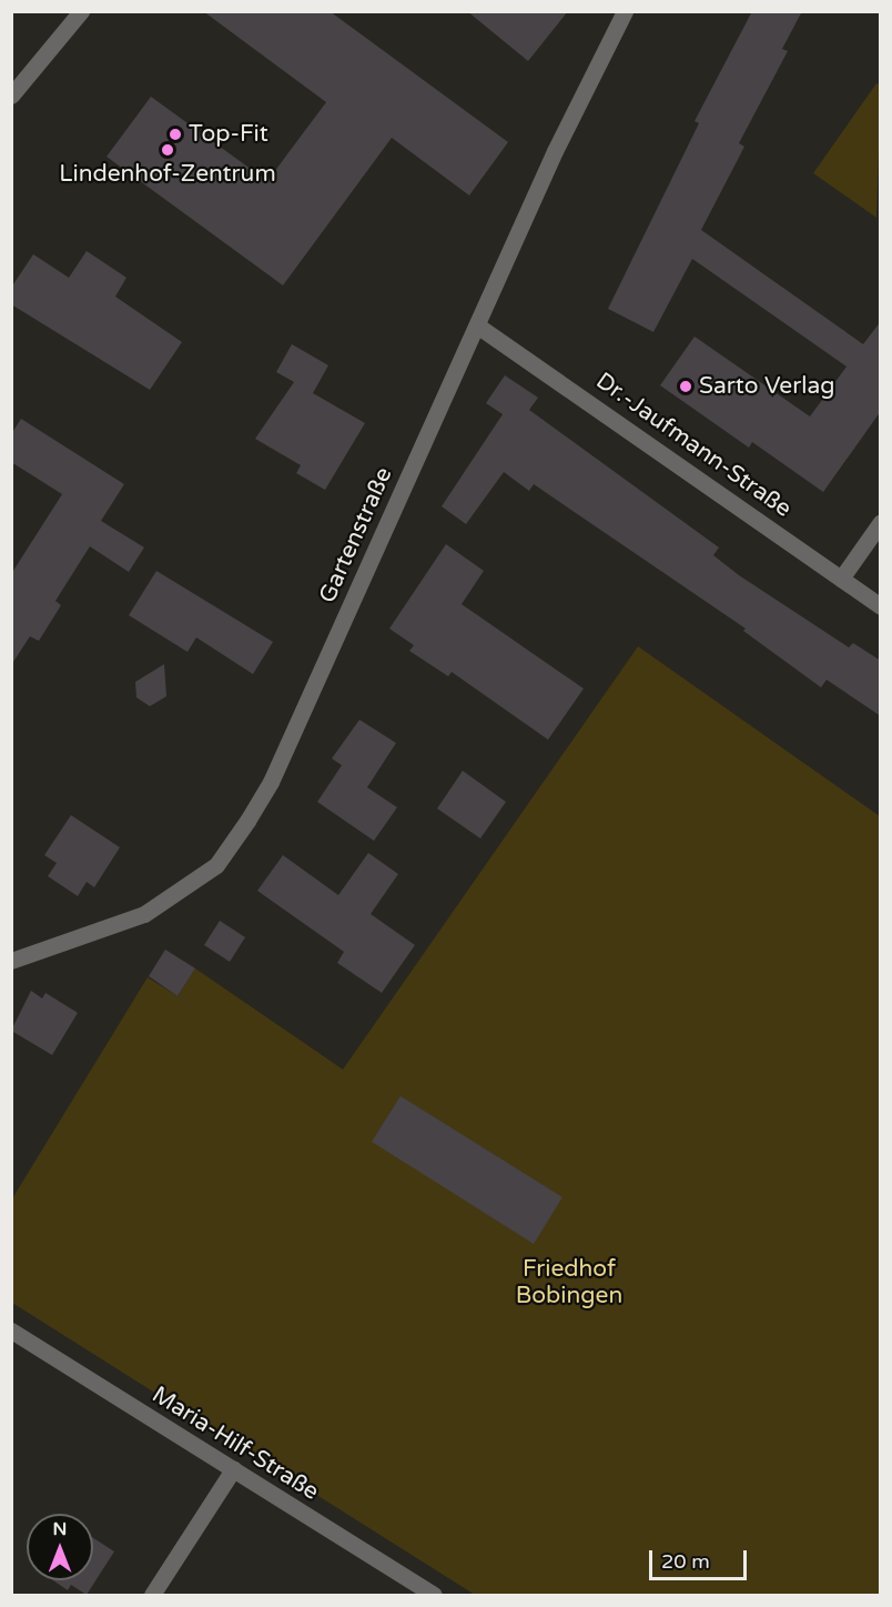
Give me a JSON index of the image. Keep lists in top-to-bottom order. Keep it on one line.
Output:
{"streets":{"street":["Dr.-Jaufmann-Straße","Gartenstraße","Maria-Hilf-Straße"]},"crossings":[["Dr.-Jaufmann-Straße","Gartenstraße"]],"parks":["Friedhof Bobingen"],"places":["Top-Fit","Lindenhof-Zentrum","Sarto Verlag"],"scale_bar":"20 m","north":"top"}
